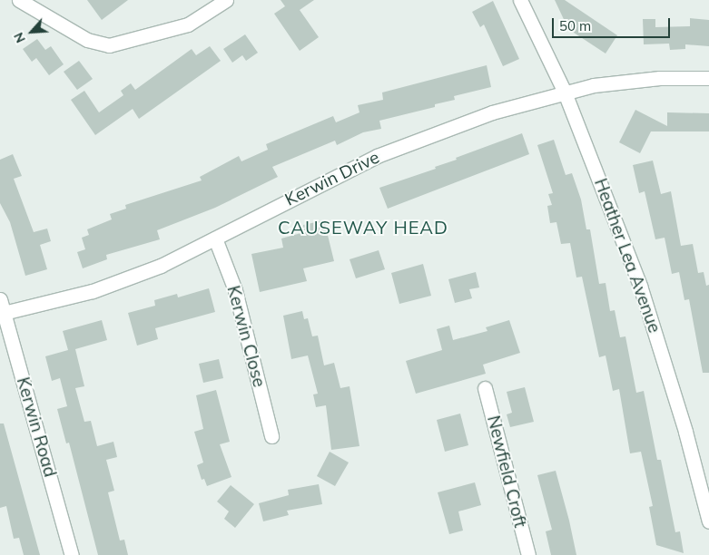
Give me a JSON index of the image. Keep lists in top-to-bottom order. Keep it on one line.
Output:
{"streets":{"street":["Kerwin Drive","Heather Lea Avenue","Kerwin Close","Kerwin Road","Newfield Croft"]},"crossings":[["Kerwin Drive","Heather Lea Avenue"],["Kerwin Drive","Kerwin Close"],["Kerwin Drive","Kerwin Road"]],"districts":["CAUSEWAY HEAD"],"scale_bar":"50 m","north":"bottom left"}
